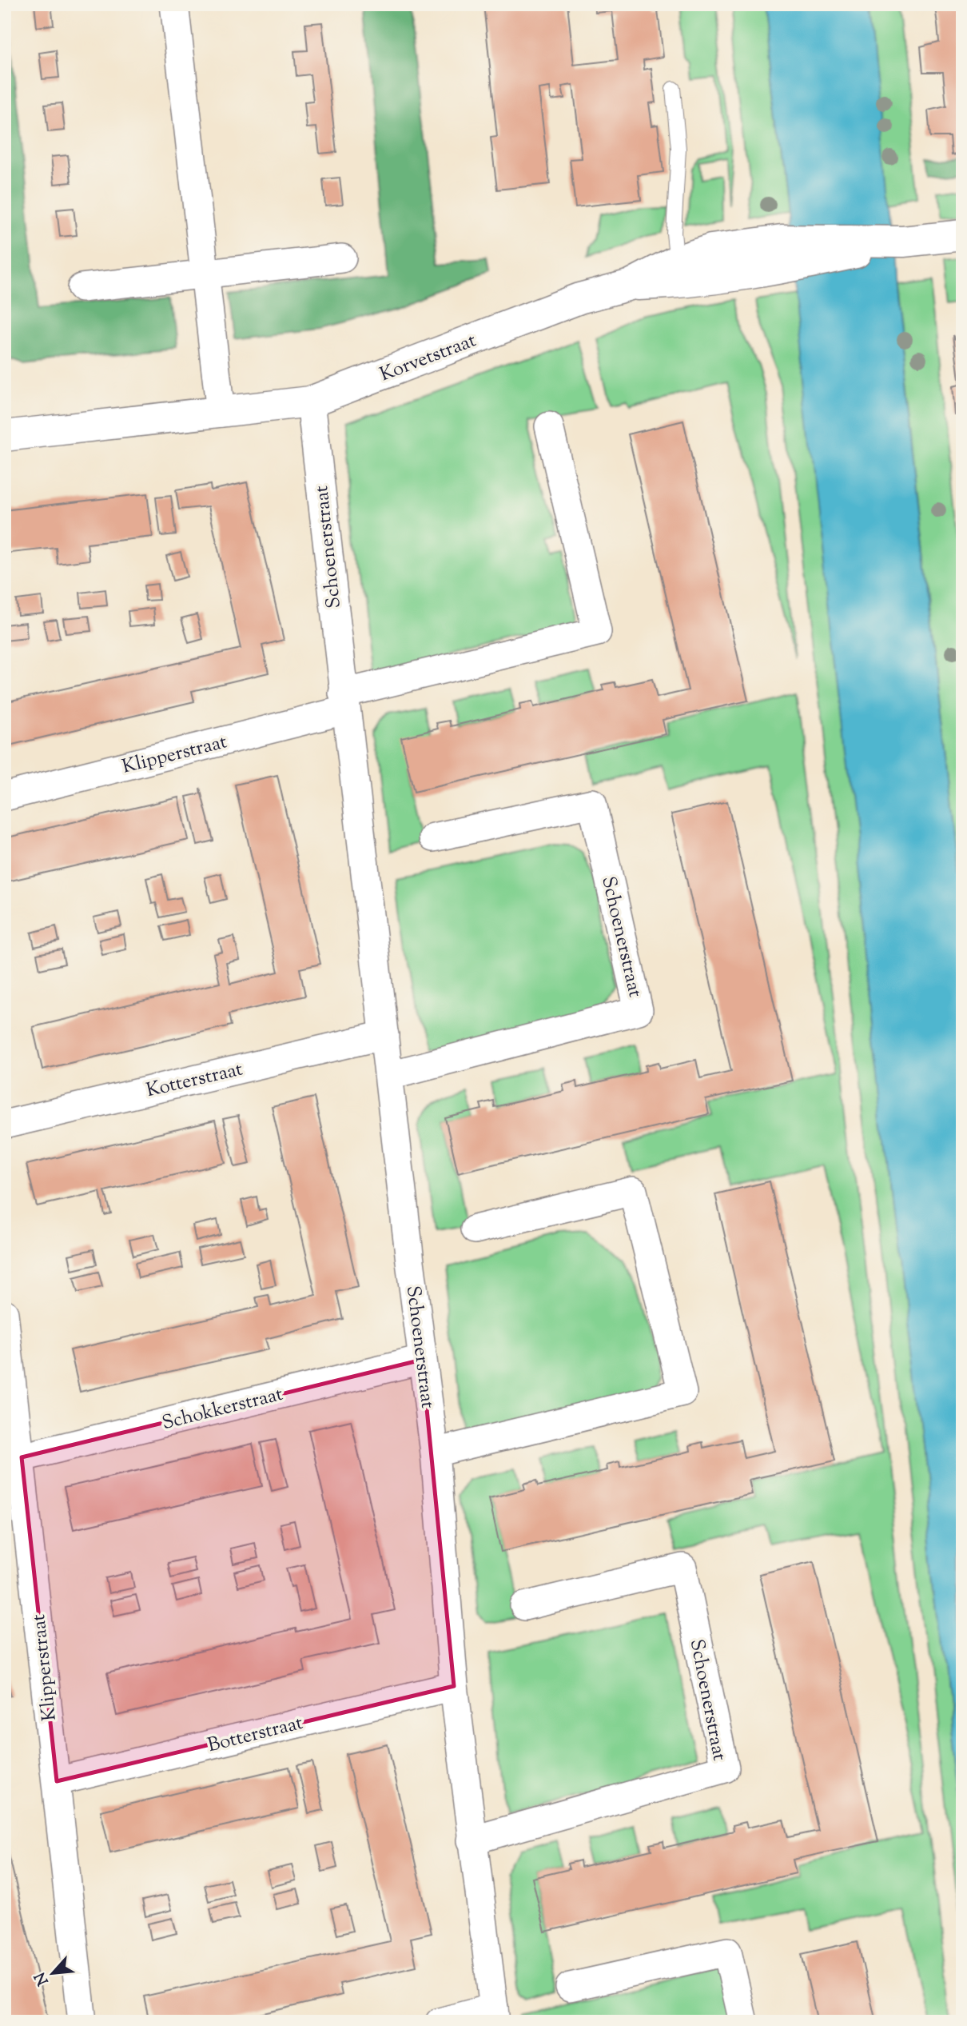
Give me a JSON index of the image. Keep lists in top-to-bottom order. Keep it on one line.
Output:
{"streets":{"street":["Korvetstraat","Schoenerstraat","Klipperstraat","Kotterstraat","Schokkerstraat","Botterstraat"]},"crossings":[["Korvetstraat","Schoenerstraat"],["Schoenerstraat","Klipperstraat"],["Schoenerstraat","Kotterstraat"],["Schoenerstraat","Schokkerstraat"],["Schoenerstraat","Botterstraat"],["Klipperstraat","Schokkerstraat"],["Klipperstraat","Botterstraat"]],"north":"bottom left"}
